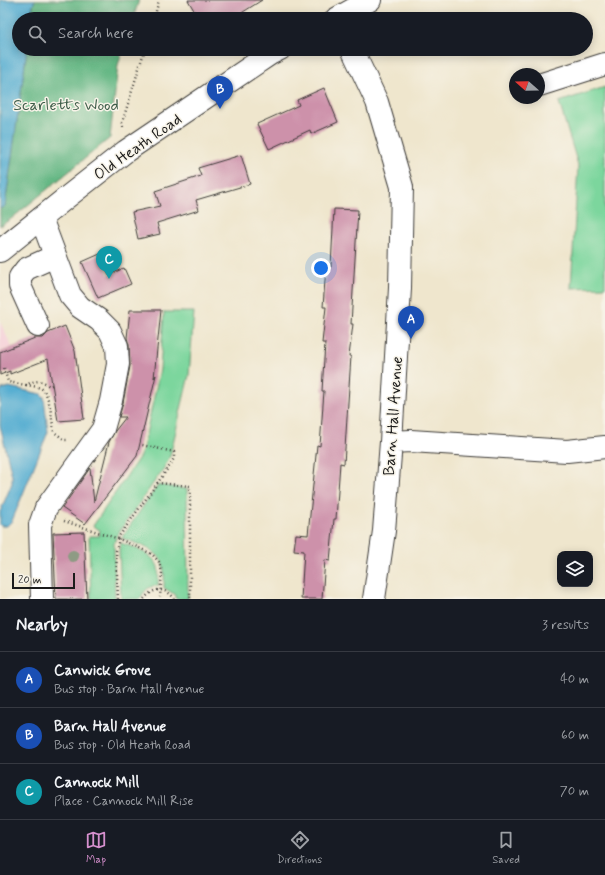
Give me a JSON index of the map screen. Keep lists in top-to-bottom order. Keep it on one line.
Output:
{"streets":{"street":["Old Heath Road","Barn Hall Avenue"]},"parks":["Scarletts Wood"],"scale_bar":"20 m","north":"left","page":{"search":"Search here","pins":["B","C","A"],"scale":"20 m","heading":["Nearby","3 results"],"list":[{"mark":"A","name":"Canwick Grove","note":"Bus stop · Barn Hall Avenue","value":"40 m"},{"mark":"B","name":"Barn Hall Avenue","note":"Bus stop · Old Heath Road","value":"60 m"},{"mark":"C","name":"Cannock Mill","note":"Place · Cannock Mill Rise","value":"70 m"}],"nav":["Map","Directions","Saved"]}}
